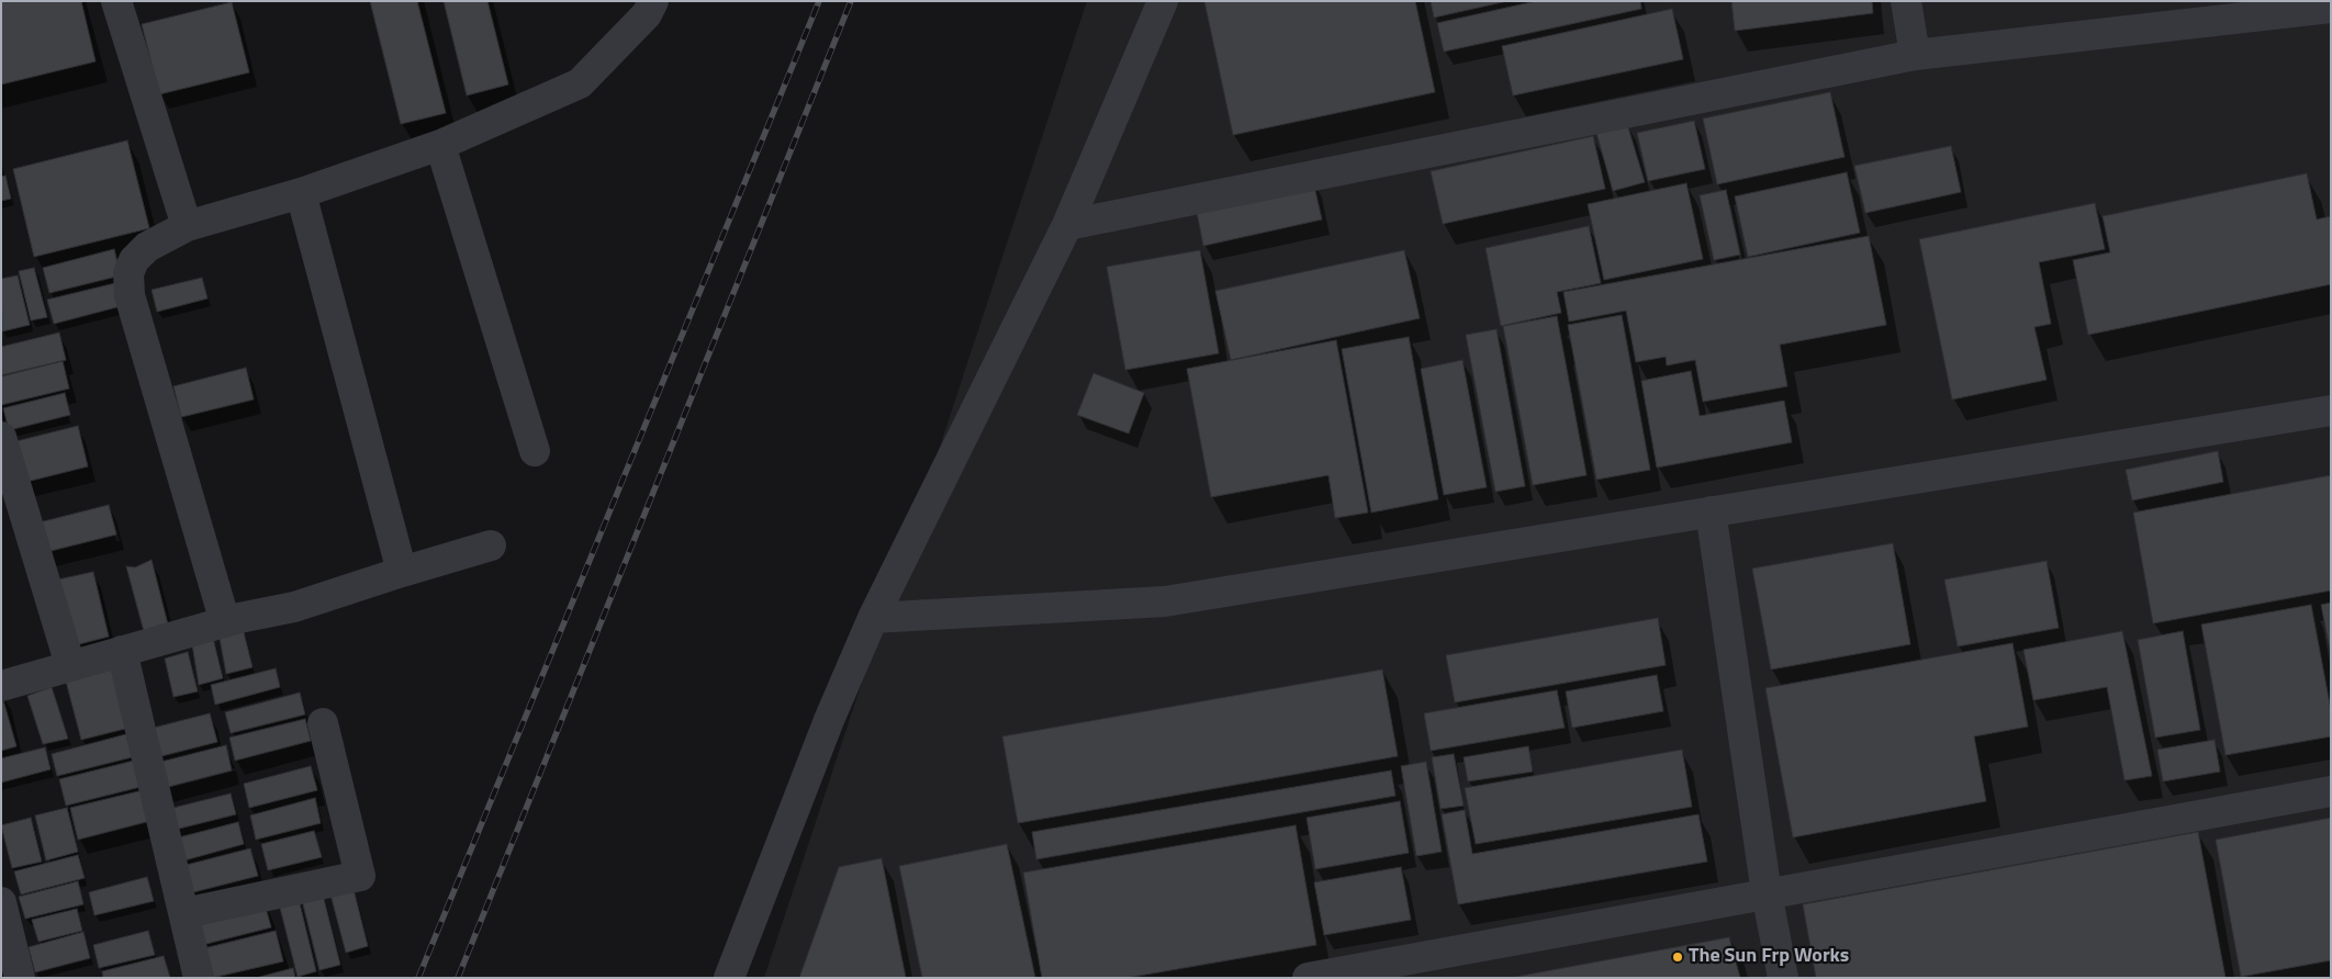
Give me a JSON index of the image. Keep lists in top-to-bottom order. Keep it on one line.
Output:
{"places":["The Sun Frp Works"]}
